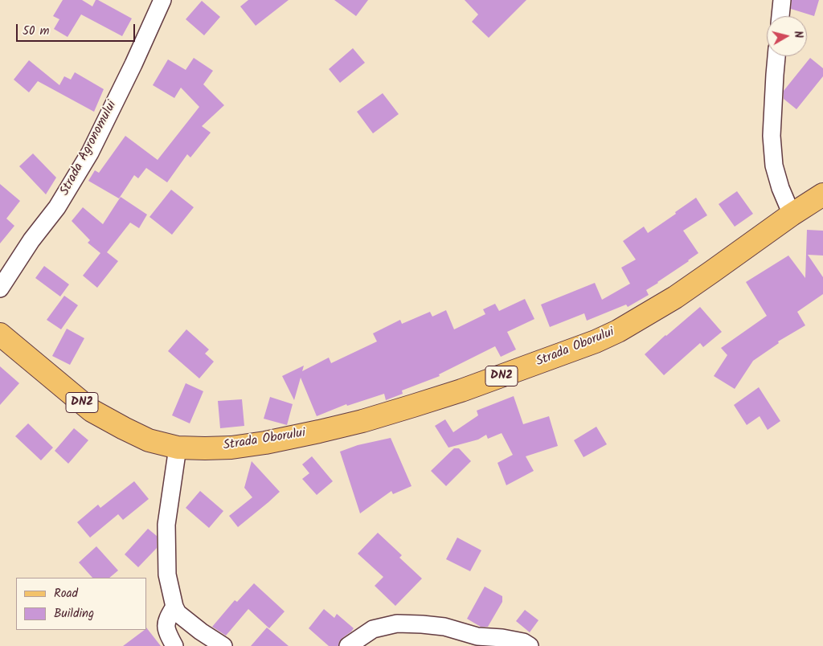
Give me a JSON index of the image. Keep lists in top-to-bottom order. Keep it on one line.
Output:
{"streets":{"main road":["Strada Oborului","DN2"],"street":["Strada Agronomului"]},"legend":["Road","Building"],"scale_bar":"50 m","north":"right"}
